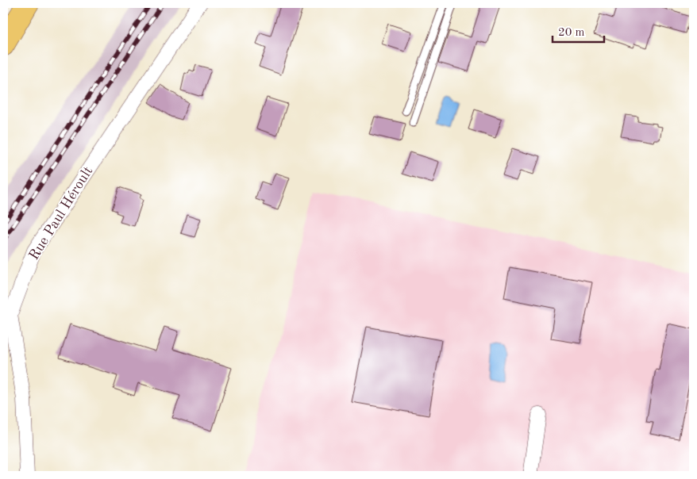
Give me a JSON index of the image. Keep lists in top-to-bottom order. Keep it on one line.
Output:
{"streets":{"street":["Rue Paul Héroult"]},"scale_bar":"20 m"}
